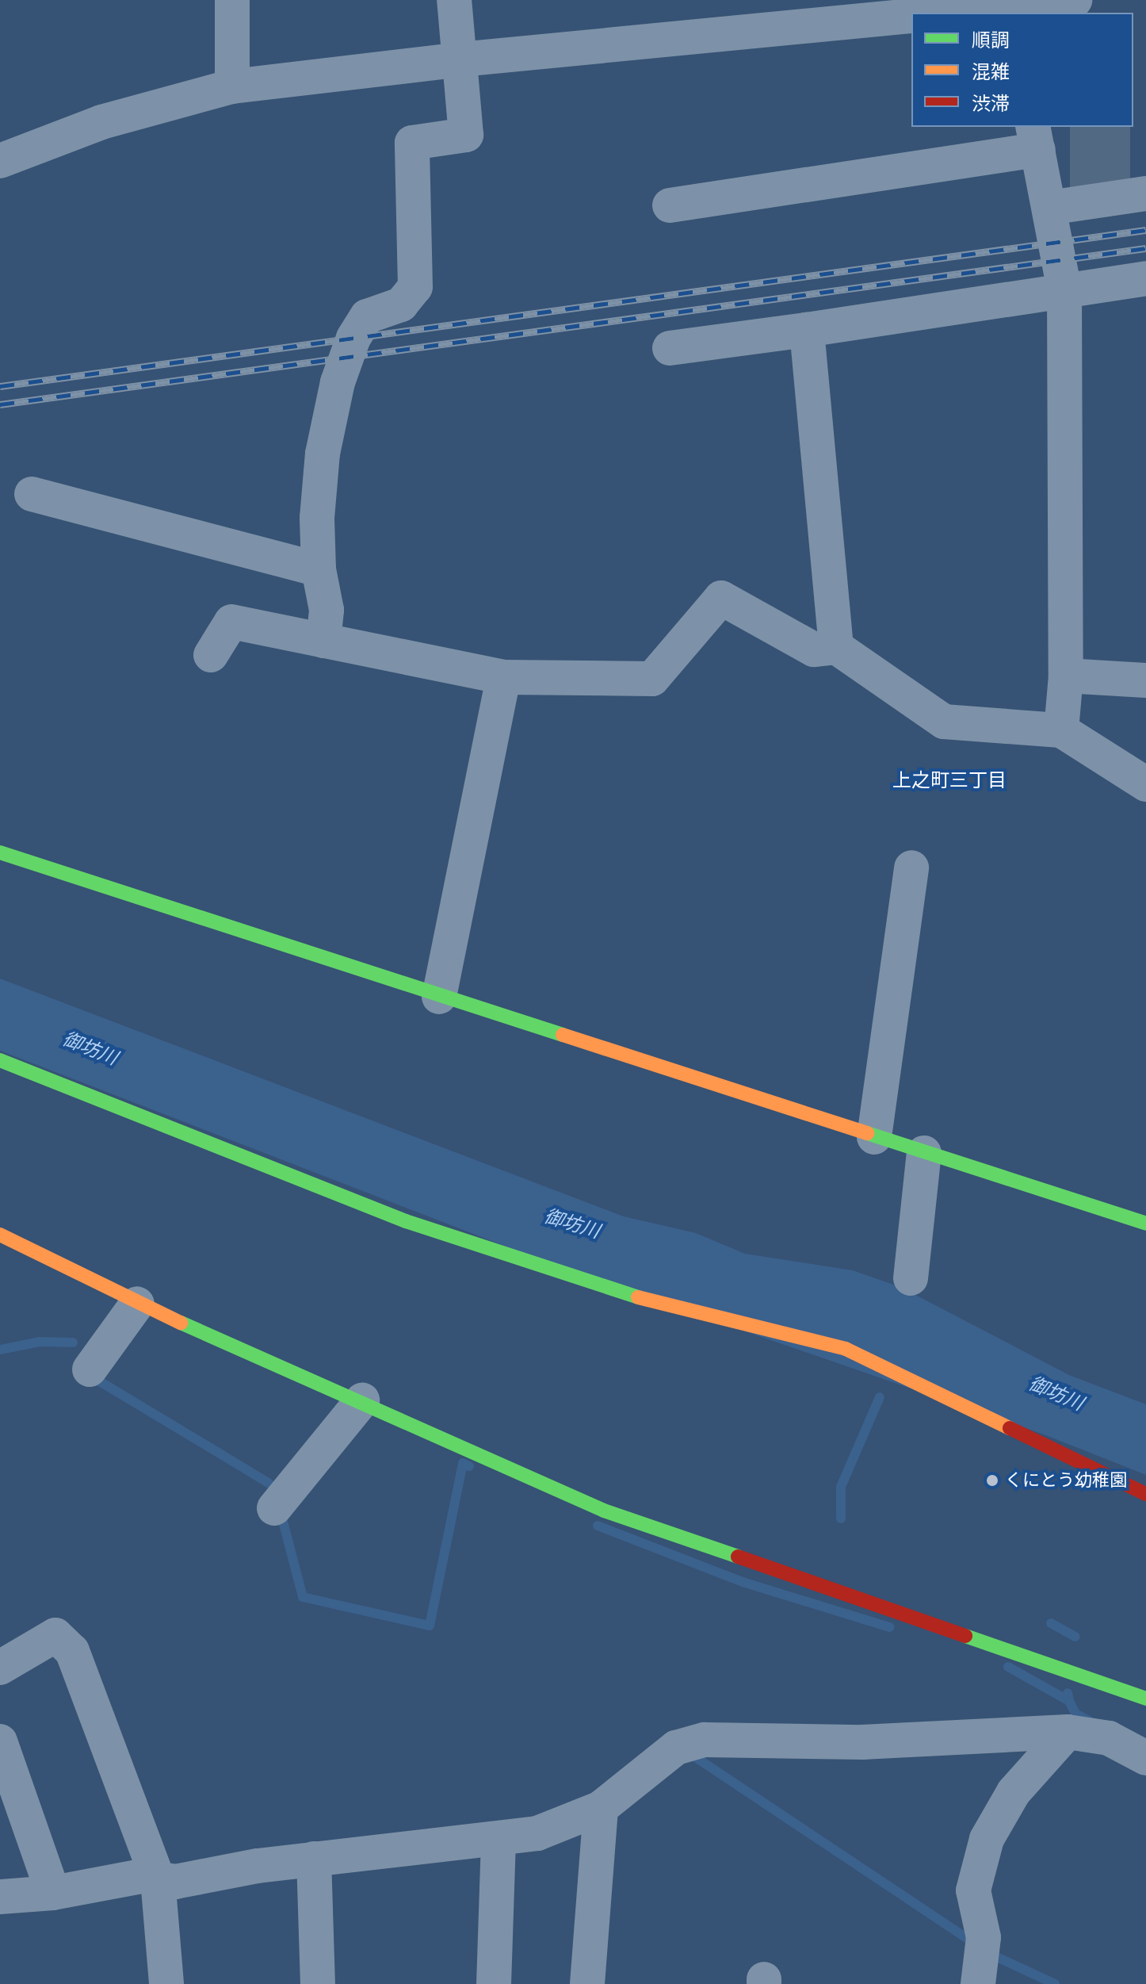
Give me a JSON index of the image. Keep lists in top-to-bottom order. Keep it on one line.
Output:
{"districts":["上之町三丁目"],"water":["御坊川"],"places":["くにとう幼稚園"],"legend":["順調","混雑","渋滞"]}
